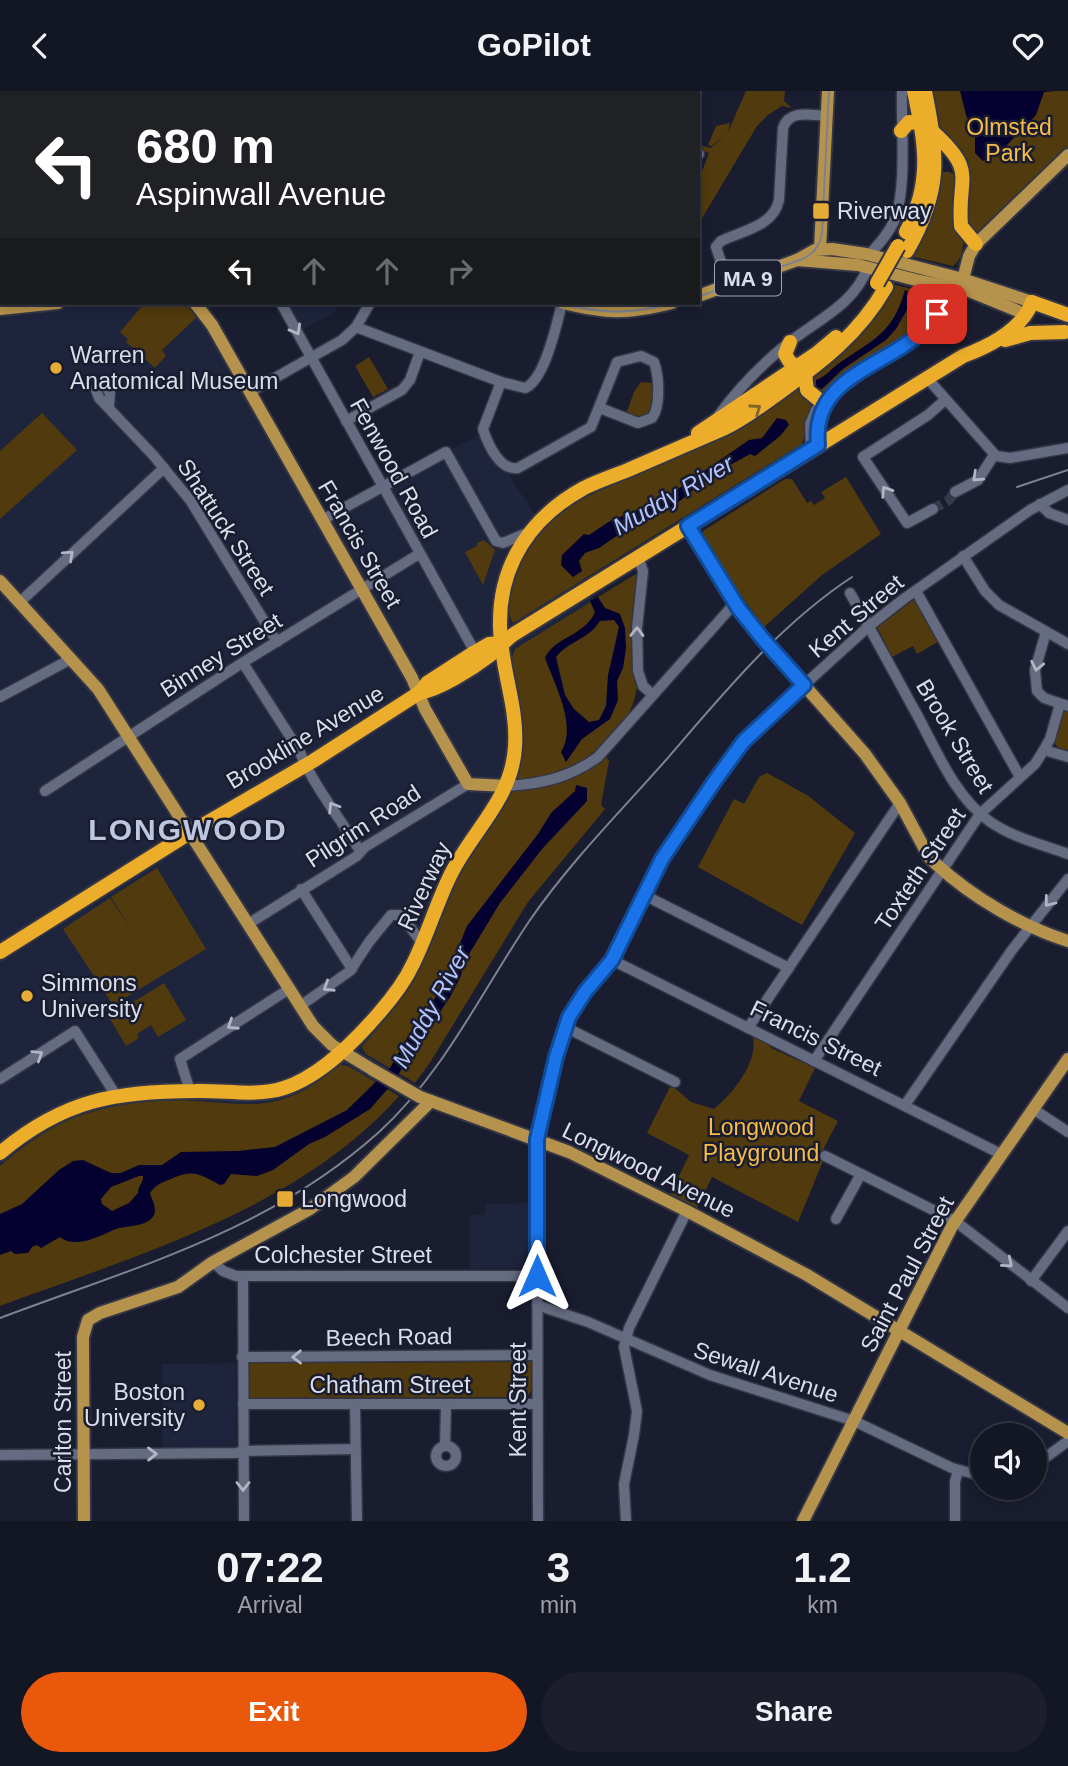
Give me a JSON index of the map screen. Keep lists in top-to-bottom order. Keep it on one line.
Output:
{"streets":{"highway":["MA 9","Brookline Avenue","Riverway"],"main road":["Francis Street","Longwood Avenue","Saint Paul Street","Carlton Street"],"street":["Fenwood Road","Shattuck Street","Kent Street","Binney Street","Brook Street","Pilgrim Road","Toxteth Street","Colchester Street","Beech Road","Sewall Avenue","Chatham Street"]},"crossings":[["MA 9","Brookline Avenue"],["Fenwood Road","Binney Street"],["Fenwood Road","Brookline Avenue"],["Shattuck Street","Binney Street"],["Francis Street","Kent Street"],["Francis Street","Binney Street"],["Francis Street","Brookline Avenue"],["Francis Street","Pilgrim Road"],["Francis Street","Toxteth Street"],["Francis Street","Saint Paul Street"],["Kent Street","Brook Street"],["Kent Street","Longwood Avenue"],["Kent Street","Colchester Street"],["Kent Street","Beech Road"],["Kent Street","Sewall Avenue"],["Kent Street","Chatham Street"],["Binney Street","Longwood Avenue"],["Brook Street","Toxteth Street"],["Brookline Avenue","Riverway"],["Brookline Avenue","Longwood Avenue"],["Pilgrim Road","Longwood Avenue"],["Riverway","Longwood Avenue"],["Longwood Avenue","Saint Paul Street"],["Colchester Street","Carlton Street"],["Saint Paul Street","Sewall Avenue"]],"one_way":["Beech Road"],"districts":["LONGWOOD"],"water":["Muddy River"],"parks":["Olmsted Park","Longwood Playground"],"places":{"transit":["Riverway","Longwood"],"other":["Warren Anatomical Museum","Simmons University","Boston University"]},"page":{"header":"GoPilot","turn":["680 m","Aspinwall Avenue"],"eta":["07:22","Arrival","3","min","1.2","km"],"buttons":["Exit","Share"]}}
